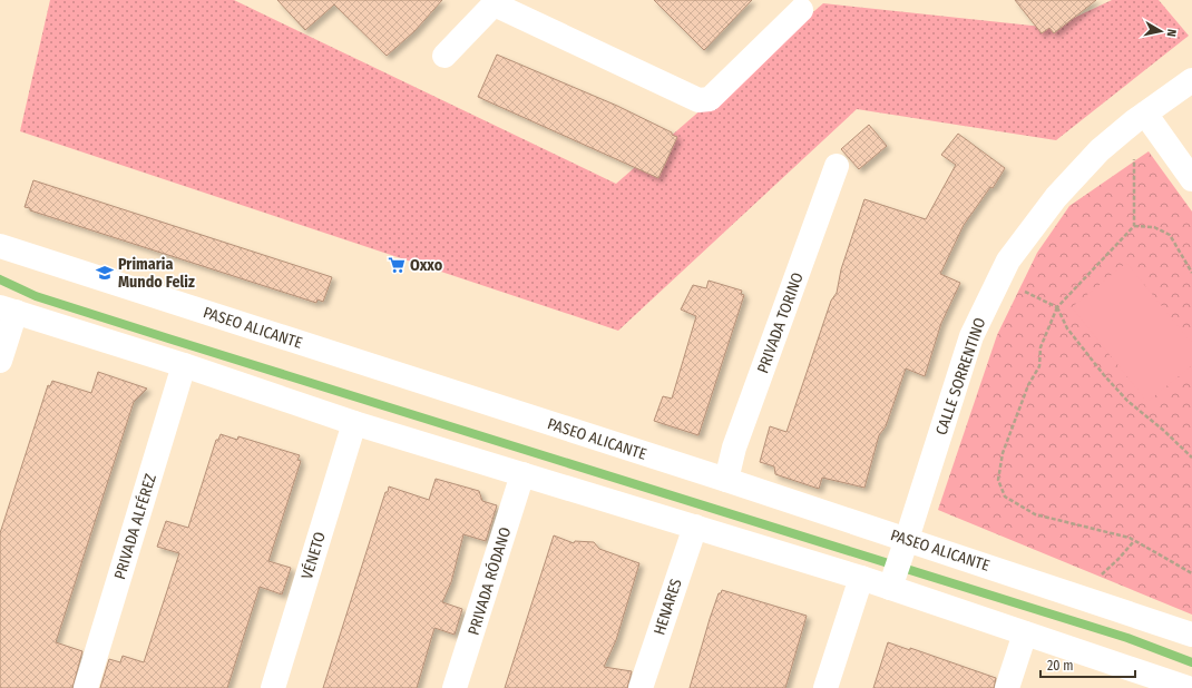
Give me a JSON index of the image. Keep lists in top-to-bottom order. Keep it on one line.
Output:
{"streets":{"street":["PRIVADA TORINO","PASEO ALICANTE","CALLE SORRENTINO","PRIVADA ALFÉREZ","VÉNETO","PRIVADA RÓDANO","HENARES"]},"crossings":[["PRIVADA TORINO","PASEO ALICANTE"],["PASEO ALICANTE","CALLE SORRENTINO"]],"places":{"supermarket":["Oxxo"],"school or university":["Primaria Mundo Feliz"]},"scale_bar":"20 m","north":"right"}
